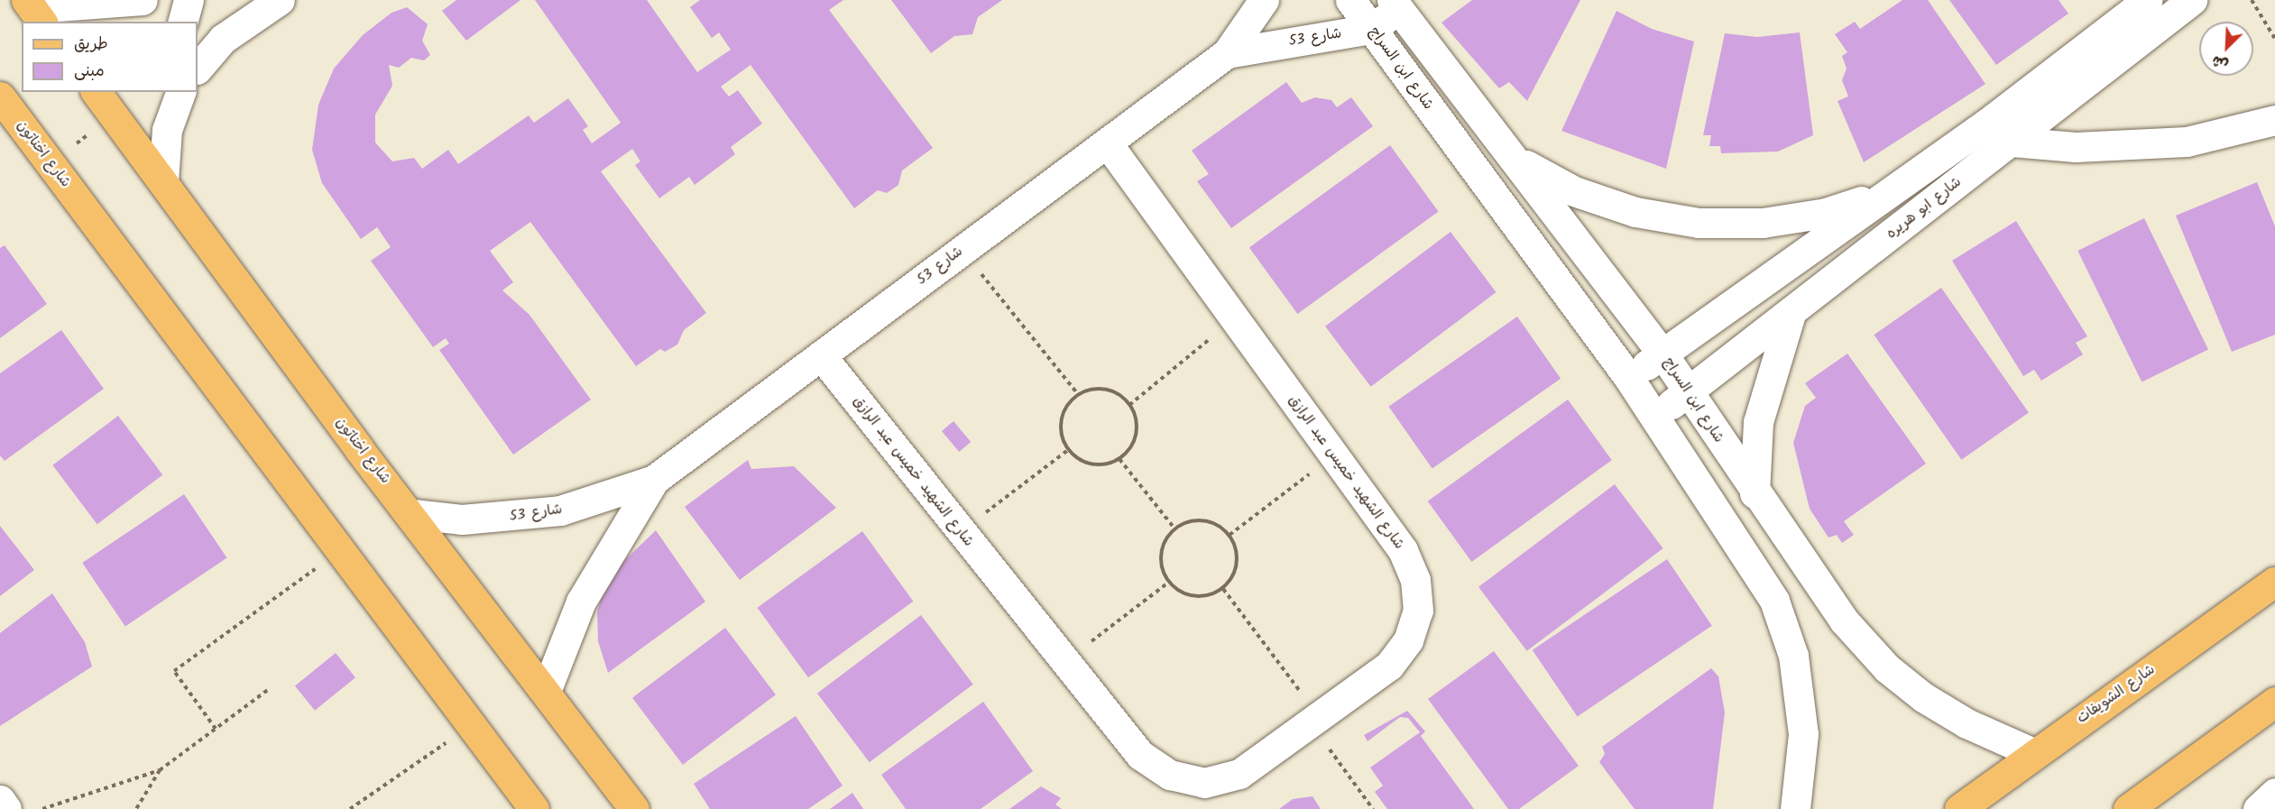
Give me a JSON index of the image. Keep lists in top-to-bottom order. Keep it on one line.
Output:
{"streets":{"main road":["شارع اخناتون","شارع الشويفات"],"street":["شارع 53","شارع ابن السراج","شارع ابو هريره","شارع الشهيد خميس عبد الرازق"]},"crossings":[["شارع 53","شارع ابن السراج"],["شارع 53","شارع اخناتون"],["شارع 53","شارع الشهيد خميس عبد الرازق"],["شارع ابن السراج","شارع ابو هريره"],["شارع ابن السراج","شارع الشويفات"]],"legend":["طريق","مبنى"],"north":"bottom left"}
